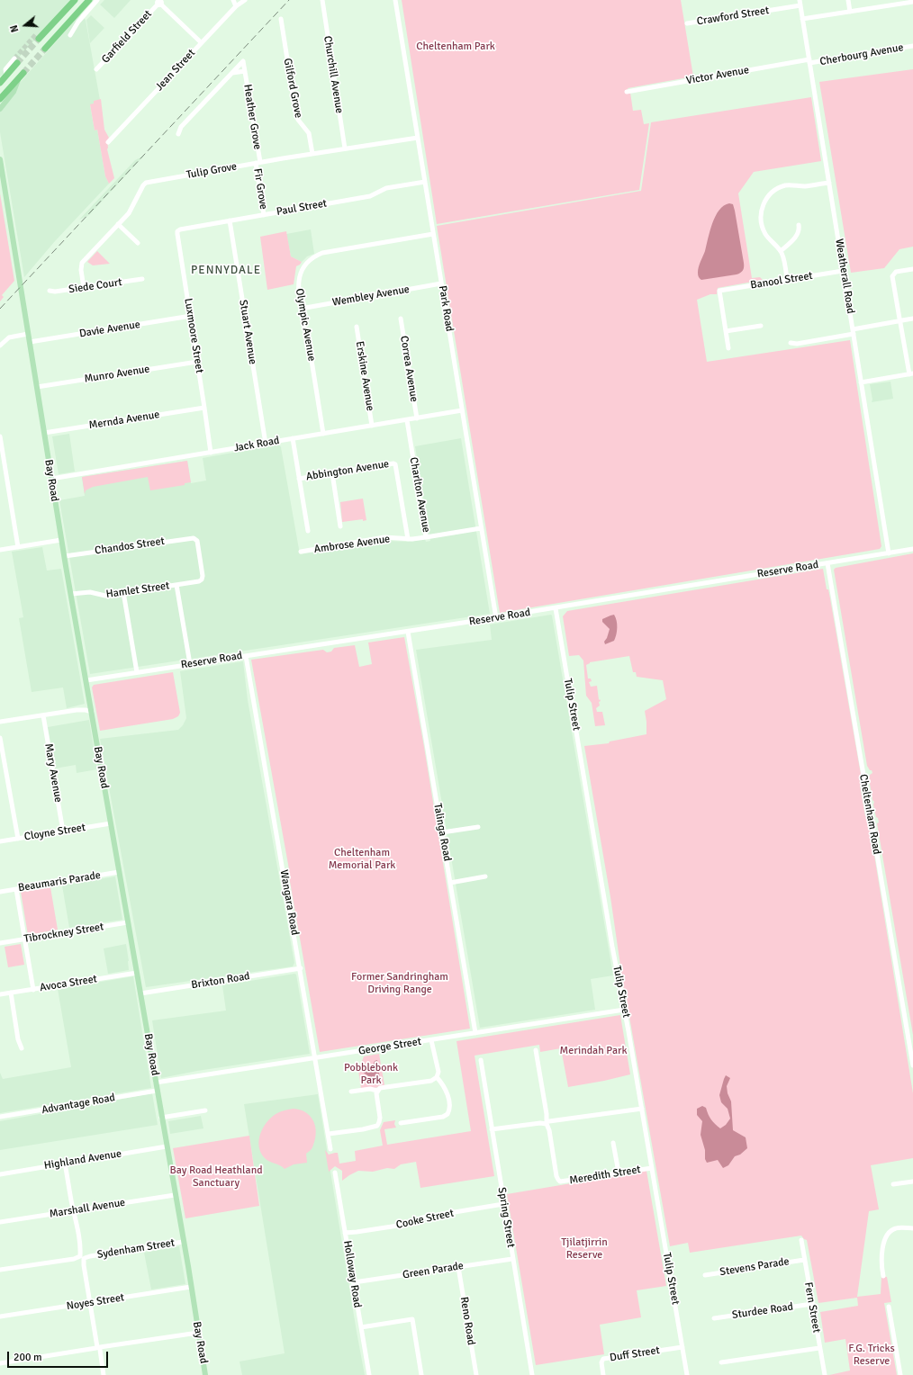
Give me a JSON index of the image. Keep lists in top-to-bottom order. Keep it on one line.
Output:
{"streets":{"main road":["Bay Road"],"street":["Crawford Street","Garfield Street","Cherbourg Avenue","Jean Street","Churchill Avenue","Victor Avenue","Gilford Grove","Heather Grove","Tulip Grove","Fir Grove","Paul Street","Weatherall Road","Banool Street","Siede Court","Wembley Avenue","Park Road","Olympic Avenue","Davie Avenue","Stuart Avenue","Luxmoore Street","Correa Avenue","Munro Avenue","Erskine Avenue","Mernda Avenue","Jack Road","Abbington Avenue","Charlton Avenue","Ambrose Avenue","Chandos Street","Reserve Road","Hamlet Street","Tulip Street","Mary Avenue","Cheltenham Road","Cloyne Street","Talinga Road","Beaumaris Parade","Wangara Road","Tibrockney Street","Brixton Road","Avoca Street","George Street","Advantage Road","Highland Avenue","Meredith Street","Marshall Avenue","Spring Street","Cooke Street","Sydenham Street","Stevens Parade","Green Parade","Holloway Road","Noyes Street","Fern Street","Sturdee Road","Reno Road","Duff Street"]},"crossings":[["Crawford Street","Weatherall Road"],["Cherbourg Avenue","Victor Avenue"],["Cherbourg Avenue","Weatherall Road"],["Churchill Avenue","Tulip Grove"],["Victor Avenue","Weatherall Road"],["Gilford Grove","Tulip Grove"],["Heather Grove","Tulip Grove"],["Heather Grove","Fir Grove"],["Tulip Grove","Fir Grove"],["Tulip Grove","Siede Court"],["Tulip Grove","Park Road"],["Fir Grove","Paul Street"],["Paul Street","Park Road"],["Paul Street","Stuart Avenue"],["Paul Street","Luxmoore Street"],["Weatherall Road","Banool Street"],["Weatherall Road","Reserve Road"],["Wembley Avenue","Park Road"],["Wembley Avenue","Olympic Avenue"],["Park Road","Olympic Avenue"],["Park Road","Jack Road"],["Park Road","Charlton Avenue"],["Park Road","Reserve Road"],["Olympic Avenue","Jack Road"],["Davie Avenue","Luxmoore Street"],["Davie Avenue","Bay Road"],["Stuart Avenue","Jack Road"],["Luxmoore Street","Munro Avenue"],["Luxmoore Street","Mernda Avenue"],["Luxmoore Street","Jack Road"],["Correa Avenue","Jack Road"],["Munro Avenue","Bay Road"],["Erskine Avenue","Jack Road"],["Mernda Avenue","Bay Road"],["Jack Road","Bay Road"],["Jack Road","Charlton Avenue"],["Abbington Avenue","Ambrose Avenue"],["Bay Road","Chandos Street"],["Bay Road","Reserve Road"],["Bay Road","Hamlet Street"],["Bay Road","Cloyne Street"],["Bay Road","Beaumaris Parade"],["Bay Road","Tibrockney Street"],["Bay Road","Brixton Road"],["Bay Road","Avoca Street"],["Bay Road","George Street"],["Bay Road","Advantage Road"],["Bay Road","Highland Avenue"],["Bay Road","Marshall Avenue"],["Bay Road","Sydenham Street"],["Bay Road","Noyes Street"],["Charlton Avenue","Ambrose Avenue"],["Chandos Street","Hamlet Street"],["Reserve Road","Tulip Street"],["Reserve Road","Cheltenham Road"],["Reserve Road","Talinga Road"],["Reserve Road","Wangara Road"],["Tulip Street","George Street"],["Tulip Street","Meredith Street"],["Tulip Street","Duff Street"],["Mary Avenue","Cloyne Street"],["Talinga Road","George Street"],["Wangara Road","Brixton Road"],["Wangara Road","George Street"],["Spring Street","Cooke Street"],["Spring Street","Green Parade"],["Cooke Street","Holloway Road"],["Stevens Parade","Fern Street"],["Green Parade","Holloway Road"],["Green Parade","Reno Road"],["Fern Street","Sturdee Road"]],"districts":["PENNYDALE"],"parks":["Cheltenham Park","Cheltenham Memorial Park","Former Sandringham Driving Range","Merindah Park","Pobblebonk Park","Bay Road Heathland Sanctuary","Tjilatjirrin Reserve","F.G. Tricks Reserve"],"scale_bar":"200 m","north":"left"}
